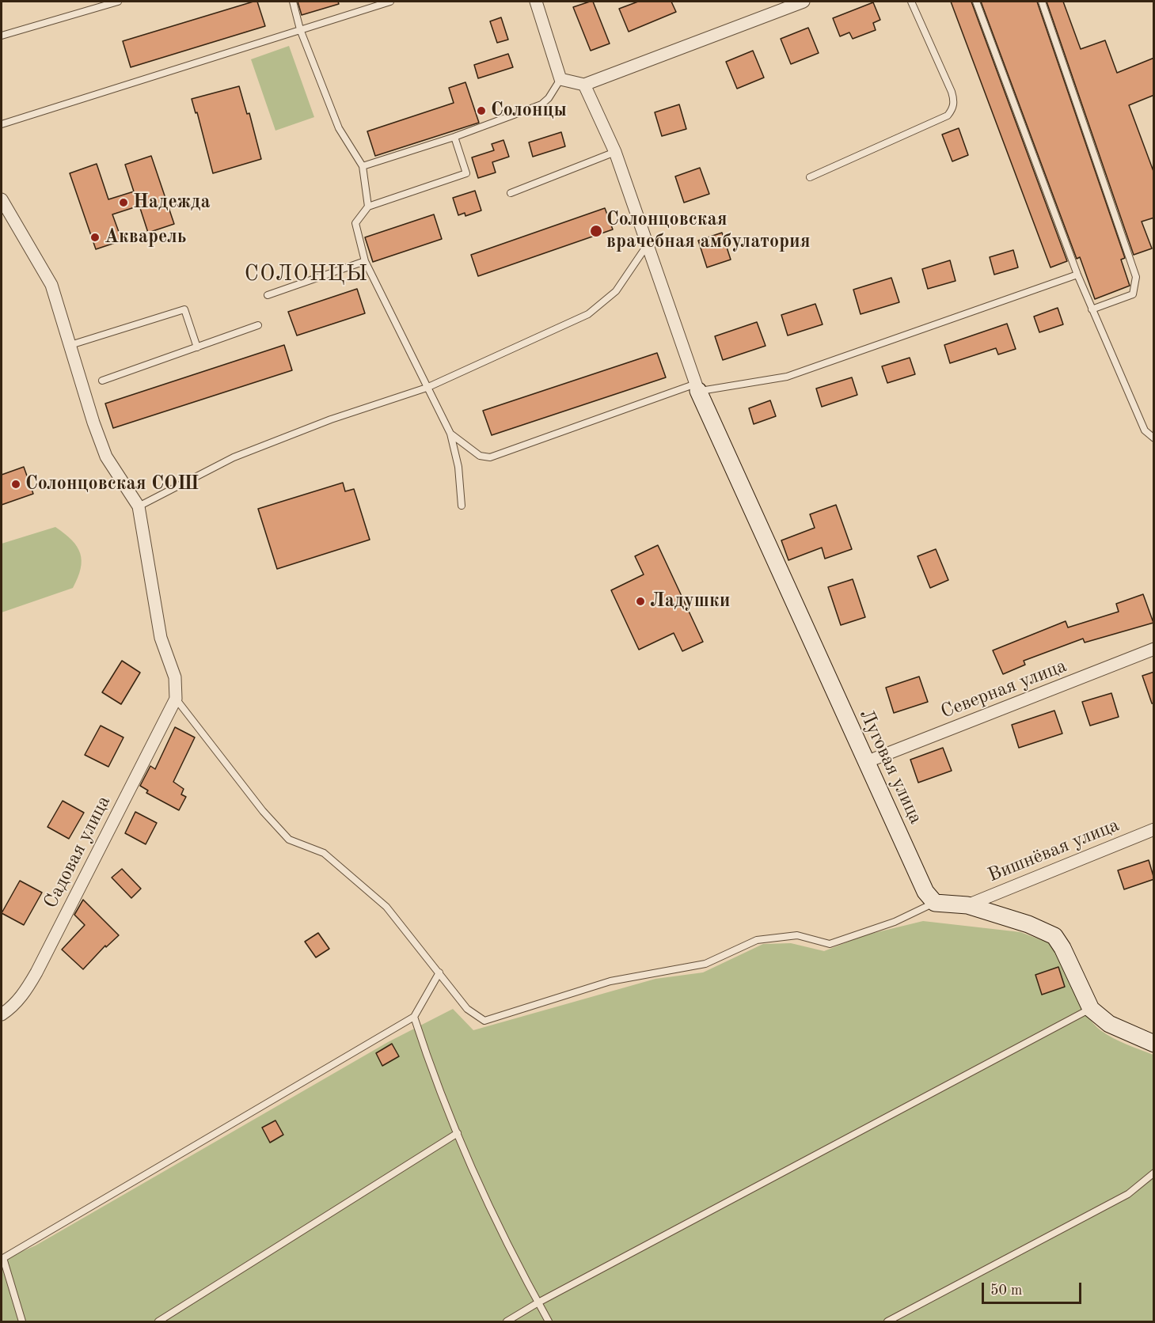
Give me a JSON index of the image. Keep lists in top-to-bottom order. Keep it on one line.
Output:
{"streets":{"street":["Северная улица","Луговая улица","Вишнёвая улица","Садовая улица"]},"crossings":[["Северная улица","Луговая улица"]],"districts":["СОЛОНЦЫ"],"places":["Солонцы","Надежда","Солонцовская врачебная амбулатория","Акварель","Солонцовская СОШ","Ладушки"],"scale_bar":"50 m"}
